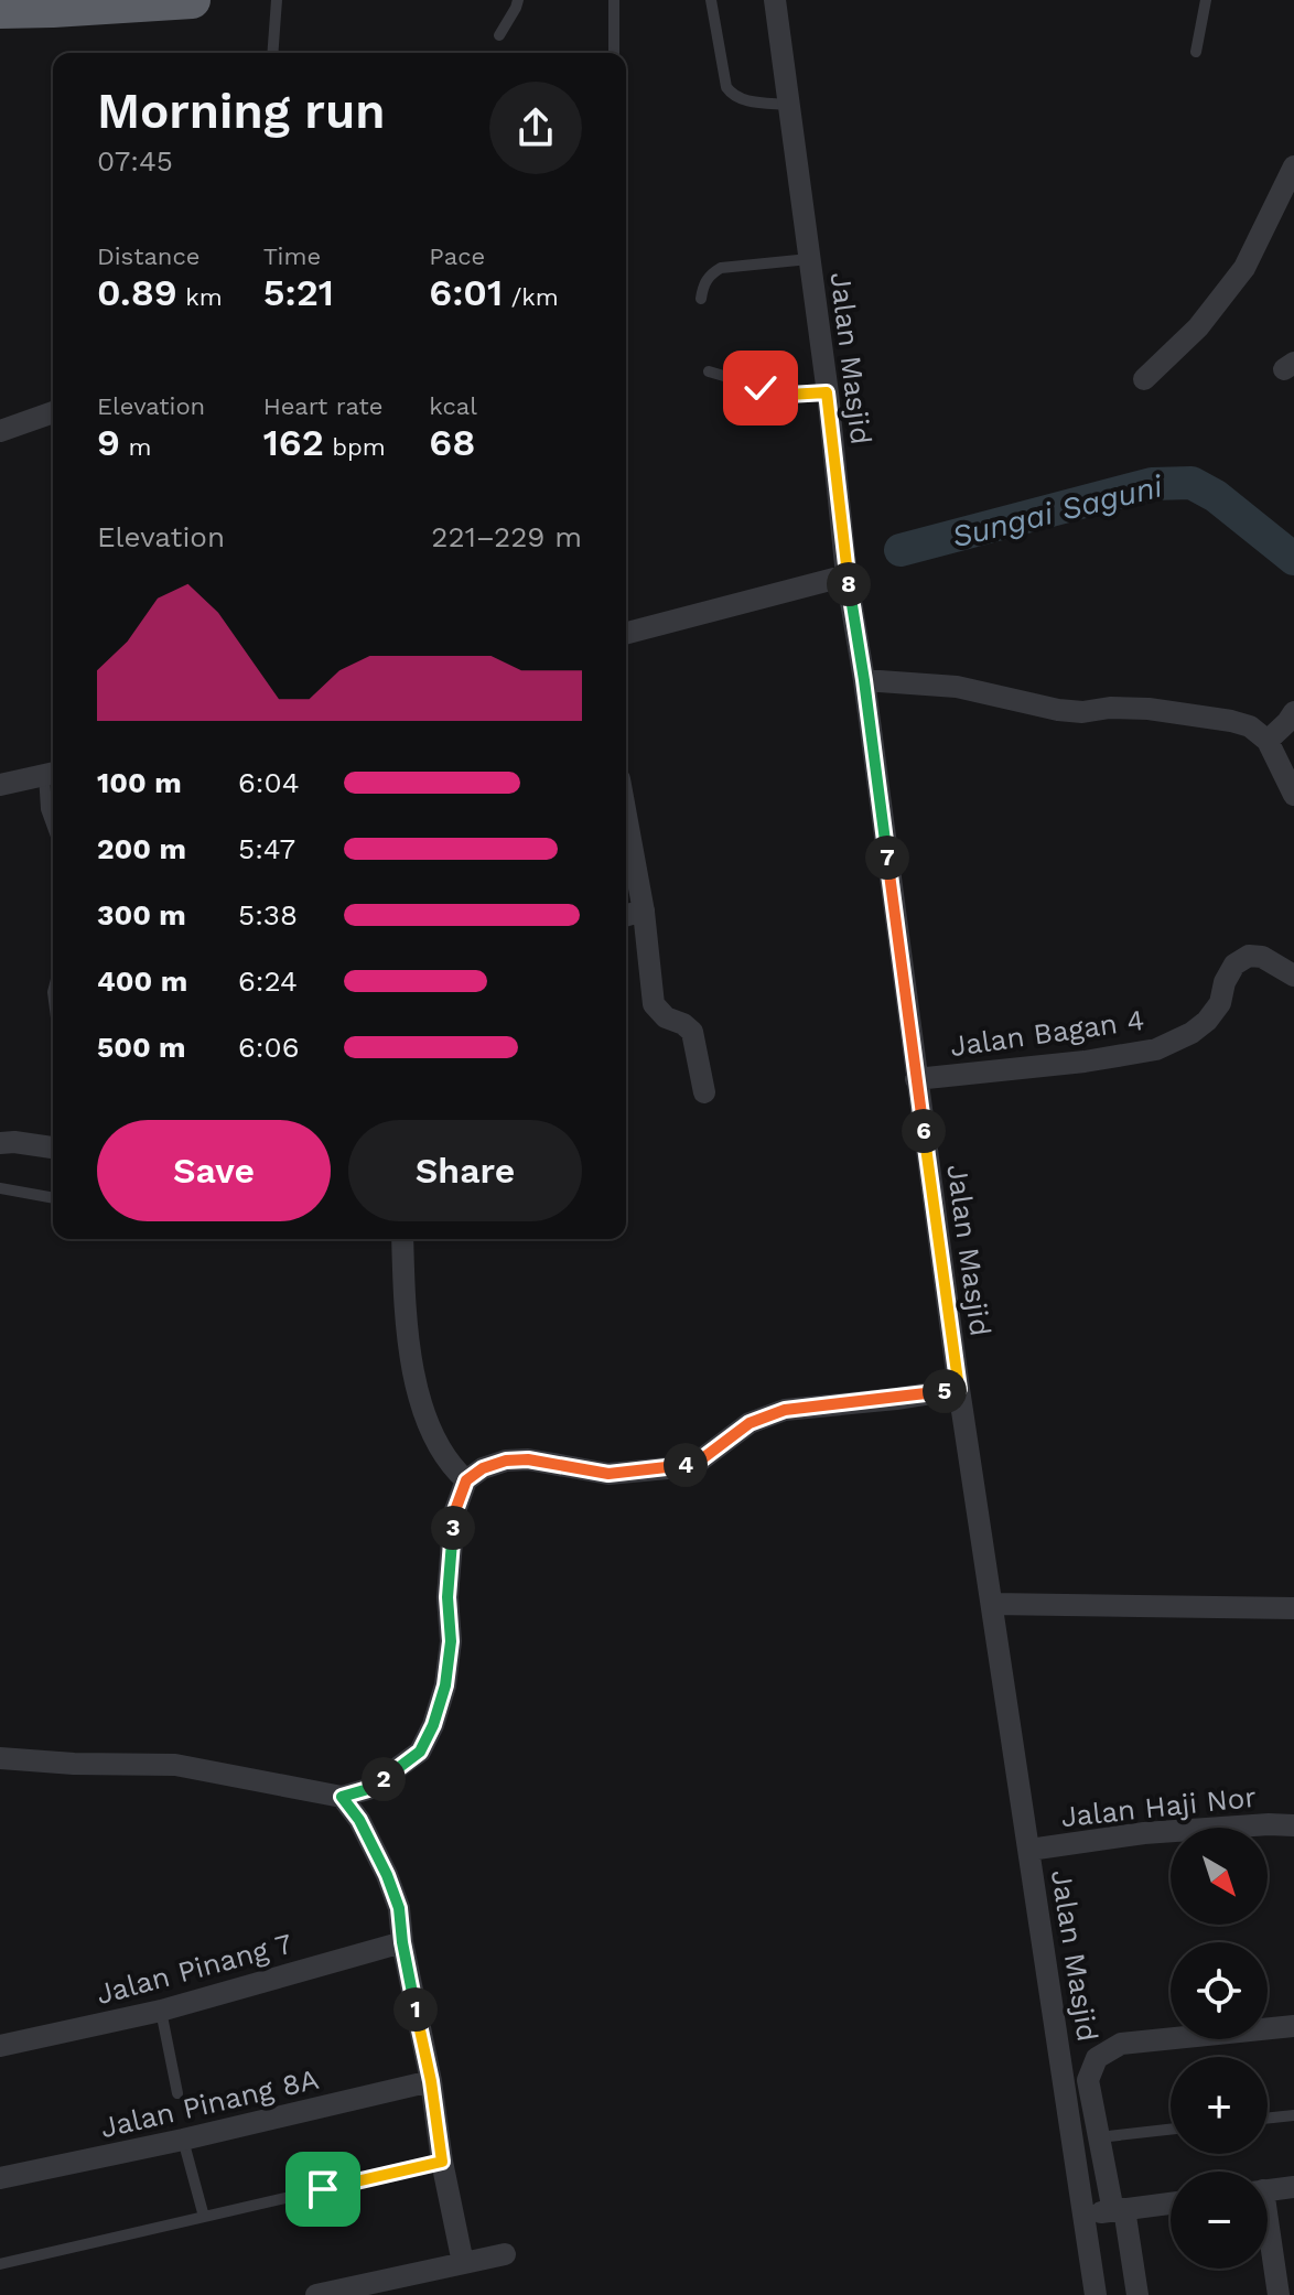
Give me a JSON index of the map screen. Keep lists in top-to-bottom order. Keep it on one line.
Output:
{"streets":{"street":["Jalan Masjid","Jalan Bagan 4","Jalan Haji Nor","Jalan Pinang 7","Jalan Pinang 8A"]},"crossings":[["Jalan Masjid","Jalan Bagan 4"],["Jalan Masjid","Jalan Haji Nor"]],"water":["Sungai Saguni"],"north":"bottom right","page":{"heading":["Morning run","07:45"],"stats":[["Distance","0.89 km"],["Time","5:21"],["Pace","6:01 /km"],["Elevation","9 m"],["Heart rate","162 bpm"],["kcal","68"]],"chart":["Elevation","221–229 m"],"pins":["8","7","6","5","4","3","2","1"],"list":[{"name":"100 m","note":"6:04"},{"name":"200 m","note":"5:47"},{"name":"300 m","note":"5:38"},{"name":"400 m","note":"6:24"},{"name":"500 m","note":"6:06"}],"buttons":["Save","Share"],"map_buttons":["+","−"]}}
